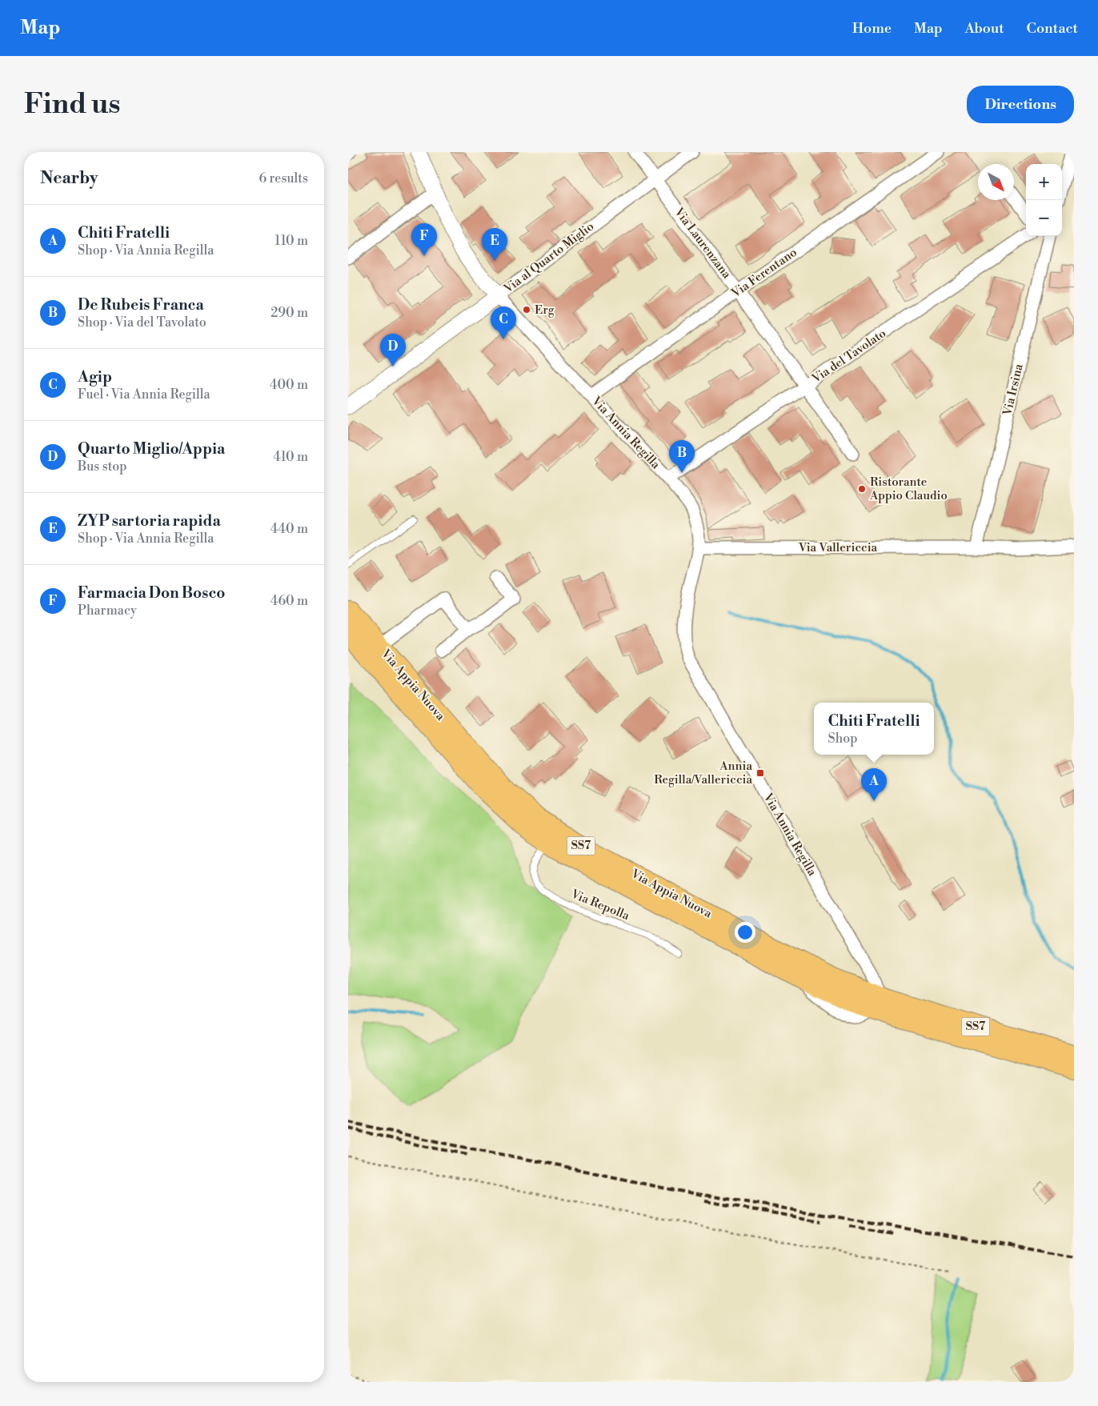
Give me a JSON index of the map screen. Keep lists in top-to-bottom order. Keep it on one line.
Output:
{"streets":{"main road":["Via Appia Nuova","SS7"],"street":["Via Laurenzana","Via al Quarto Miglio","Via Ferentano","Via del Tavolato","Via Irsina","Via Annia Regilla","Via Vallericcia"],"lane":["Via Repolla"]},"crossings":[["Via Laurenzana","Via al Quarto Miglio"],["Via Laurenzana","Via Ferentano"],["Via Laurenzana","Via del Tavolato"],["Via al Quarto Miglio","Via Annia Regilla"],["Via Ferentano","Via Annia Regilla"],["Via del Tavolato","Via Annia Regilla"],["Via Irsina","Via Vallericcia"],["Via Annia Regilla","Via Vallericcia"],["Via Annia Regilla","Via Appia Nuova"],["Via Appia Nuova","Via Repolla"]],"places":{"other":["Erg","Ristorante Appio Claudio"],"transit":["Annia Regilla/Vallericcia"]},"north":"bottom right","page":{"header":"Map","nav":["Home","Map","About","Contact"],"buttons":"Directions","title":"Find us","heading":["Nearby","6 results"],"map_buttons":["+","−"],"list":[{"mark":"A","name":"Chiti Fratelli","note":"Shop · Via Annia Regilla","value":"110 m"},{"mark":"B","name":"De Rubeis Franca","note":"Shop · Via del Tavolato","value":"290 m"},{"mark":"C","name":"Agip","note":"Fuel · Via Annia Regilla","value":"400 m"},{"mark":"D","name":"Quarto Miglio/Appia","note":"Bus stop","value":"410 m"},{"mark":"E","name":"ZYP sartoria rapida","note":"Shop · Via Annia Regilla","value":"440 m"},{"mark":"F","name":"Farmacia Don Bosco","note":"Pharmacy","value":"460 m"}],"pins":["F","E","C","D","B","A"],"popup":["Chiti Fratelli","Shop"]}}
